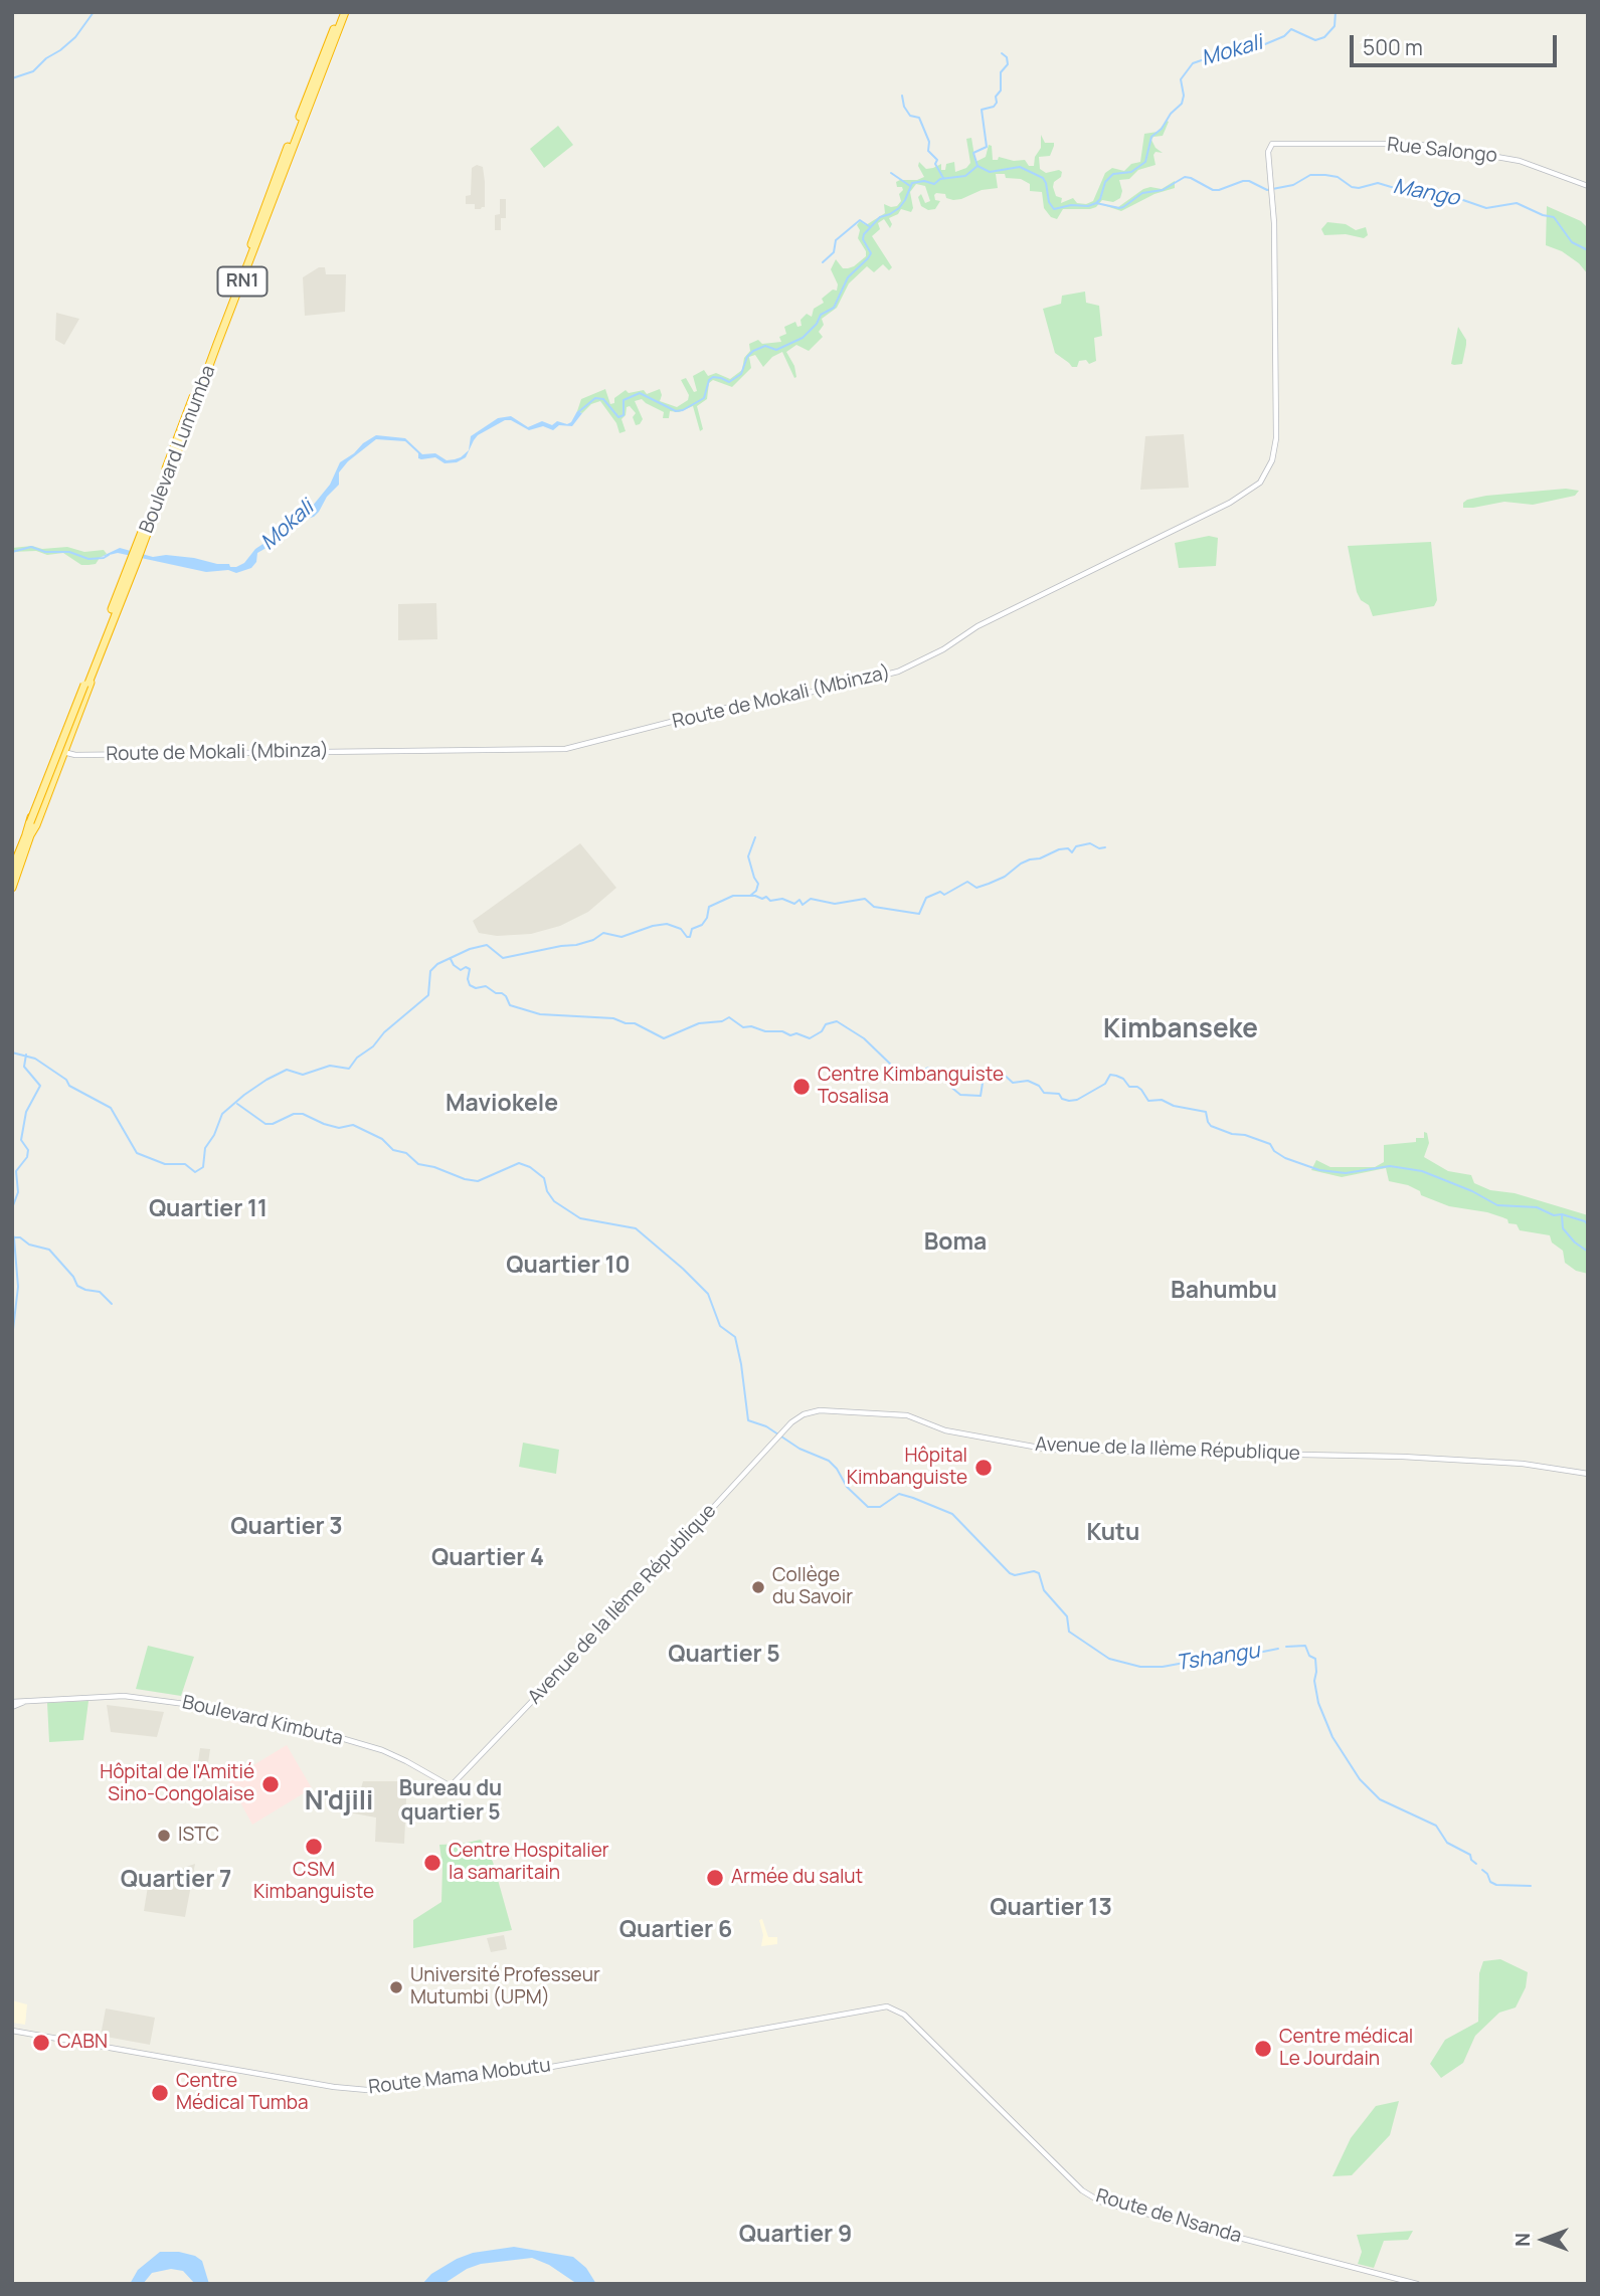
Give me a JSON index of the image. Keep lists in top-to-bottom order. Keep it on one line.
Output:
{"streets":{"highway":["RN1","Boulevard Lumumba"],"street":["Rue Salongo","Route de Mokali (Mbinza)","Avenue de la IIème République","Boulevard Kimbuta","Route Mama Mobutu","Route de Nsanda"]},"crossings":[["Rue Salongo","Route de Mokali (Mbinza)"],["Avenue de la IIème République","Boulevard Kimbuta"],["Route Mama Mobutu","Route de Nsanda"]],"districts":["Kimbanseke","Maviokele","Quartier 11","Boma","Quartier 10","Bahumbu","Quartier 3","Kutu","Quartier 4","Quartier 5","Bureau du quartier 5","N'djili","Quartier 7","Quartier 13","Quartier 6","Quartier 9"],"water":["Mokali","Mango","Tshangu"],"places":["Centre Kimbanguiste Tosalisa","Hôpital Kimbanguiste","Collège du Savoir","Hôpital de l'Amitié Sino-Congolaise","ISTC","CSM Kimbanguiste","Centre Hospitalier la samaritain","Armée du salut","Université Professeur Mutumbi (UPM)","CABN","Centre médical Le Jourdain","Centre Médical Tumba"],"scale_bar":"500 m","north":"left"}
